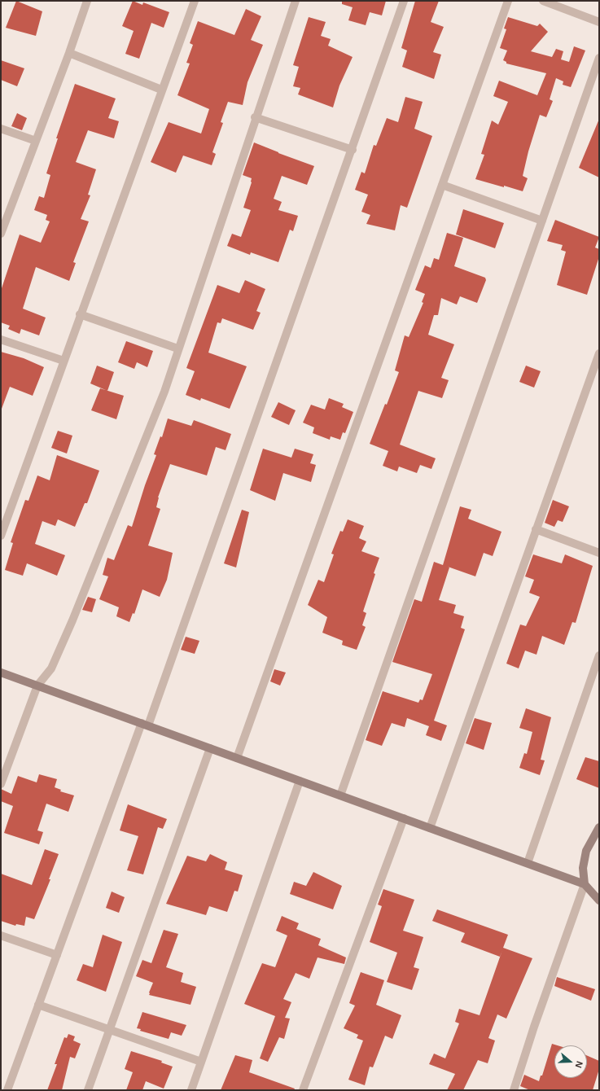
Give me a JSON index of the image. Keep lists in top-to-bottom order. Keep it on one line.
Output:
{"north":"right"}
